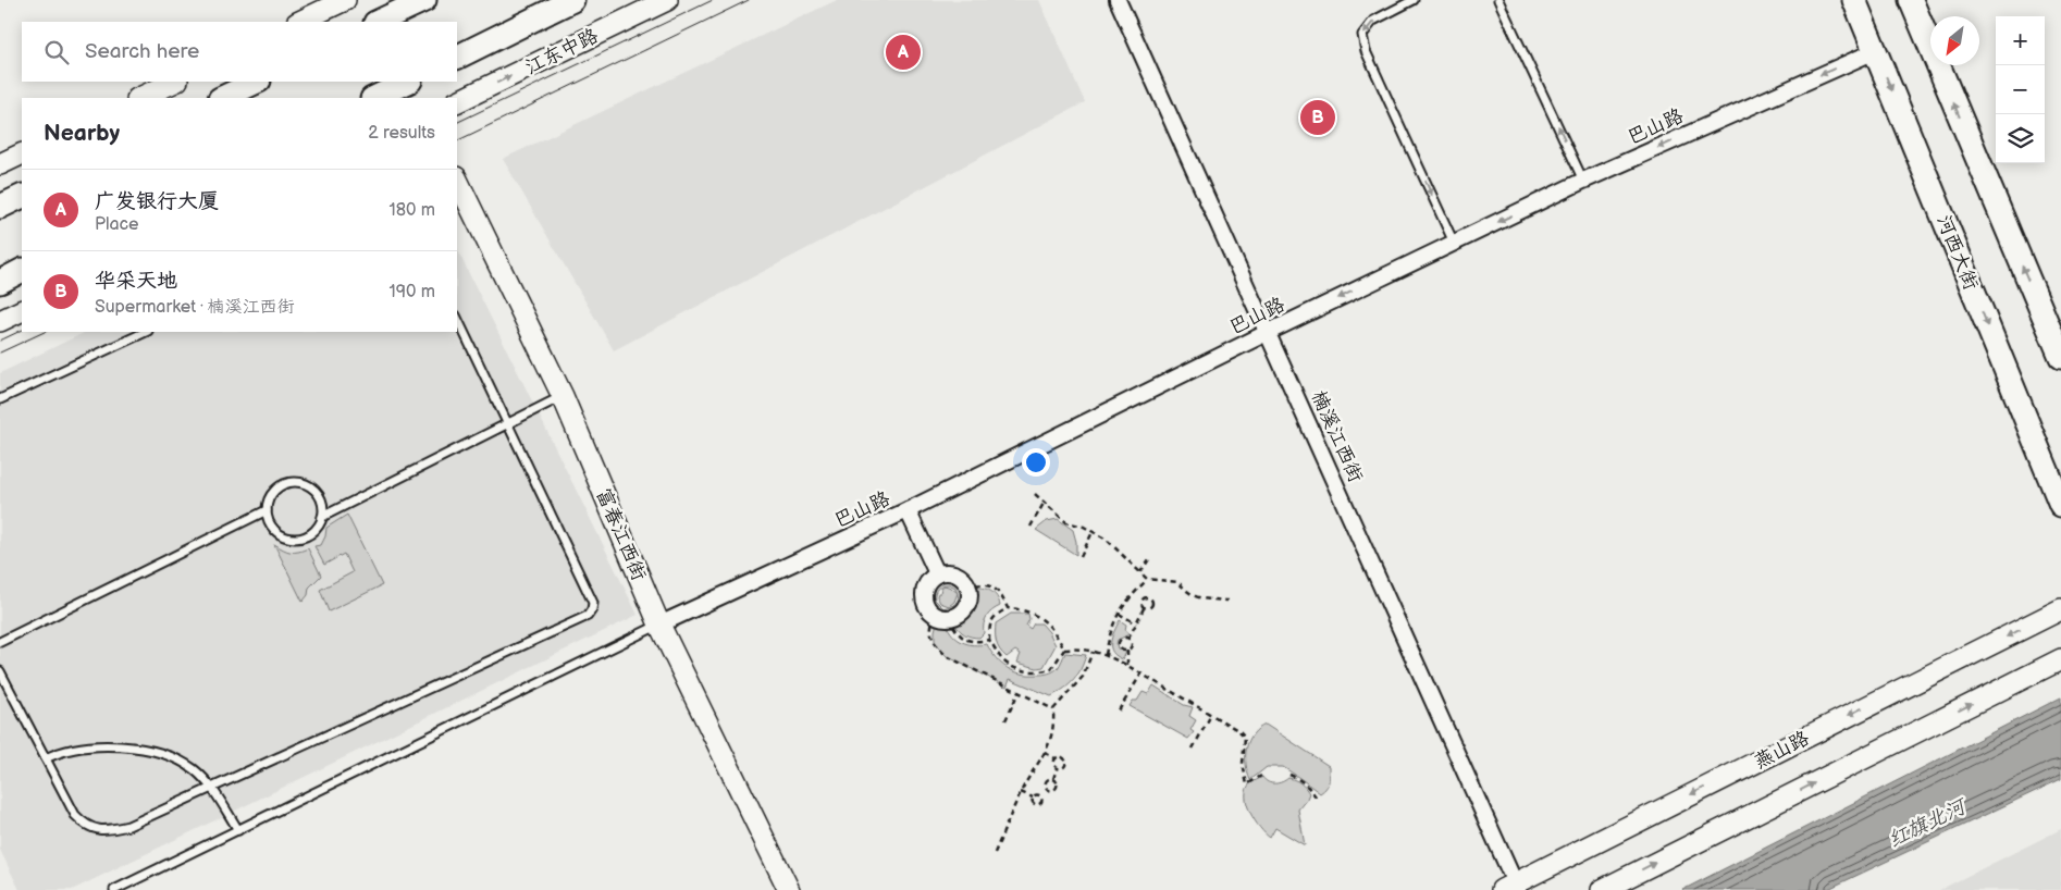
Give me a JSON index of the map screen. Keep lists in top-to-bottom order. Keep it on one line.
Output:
{"streets":{"main road":["河西大街"],"street":["江东中路","巴山路","楠溪江西街","富春江西街","燕山路"]},"crossings":[["巴山路","河西大街"],["巴山路","楠溪江西街"],["巴山路","富春江西街"],["楠溪江西街","燕山路"]],"one_way":["江东中路","巴山路"],"water":["红旗北河"],"north":"bottom left","page":{"map_buttons":["+","−"],"search":"Search here","pins":["A","B"],"heading":["Nearby","2 results"],"list":[{"mark":"A","name":"广发银行大厦","note":"Place","value":"180 m"},{"mark":"B","name":"华采天地","note":"Supermarket · 楠溪江西街","value":"190 m"}]}}
